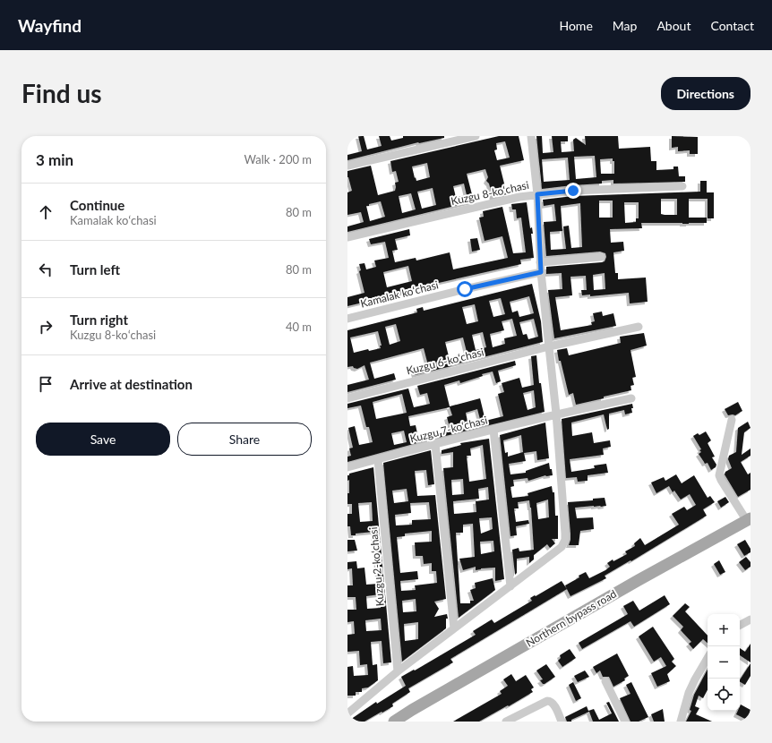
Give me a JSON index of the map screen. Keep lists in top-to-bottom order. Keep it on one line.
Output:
{"streets":{"main road":["Northern bypass road"],"street":["Kuzgu 8-koʻchasi","Kamalak koʻchasi","Kuzgu 6-koʻchasi","Kuzgu 7-koʻchasi","Kuzgu 2-koʻchasi"]},"crossings":[["Kuzgu 7-koʻchasi","Kuzgu 2-koʻchasi"]],"page":{"header":"Wayfind","nav":["Home","Map","About","Contact"],"buttons":["Directions",["Save","Share"]],"title":"Find us","heading":["3 min","Walk · 200 m"],"list":[["Continue","Kamalak koʻchasi","80 m"],["Turn left","80 m"],["Turn right","Kuzgu 8-koʻchasi","40 m"],"Arrive at destination"],"map_buttons":["+","−"]}}
